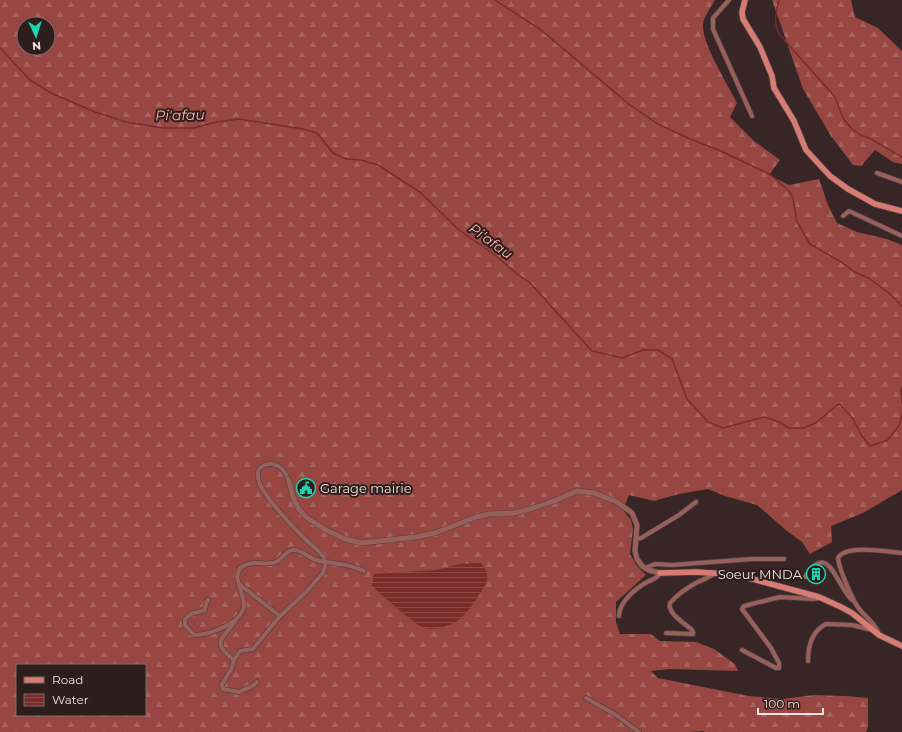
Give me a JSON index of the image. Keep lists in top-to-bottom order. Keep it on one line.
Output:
{"water":["Pi'afau"],"places":{"public building":["Garage mairie"],"building":["Soeur MNDA"]},"legend":["Road","Water"],"scale_bar":"100 m","north":"bottom"}
